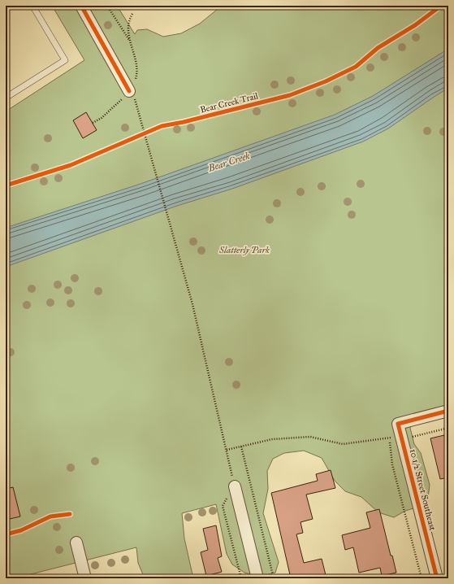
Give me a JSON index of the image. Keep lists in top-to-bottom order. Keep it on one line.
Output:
{"streets":{"street":["10 1/2 Street Southeast"],"cycle path":["Bear Creek Trail"]},"water":["Bear Creek"],"parks":["Slatterly Park"]}
